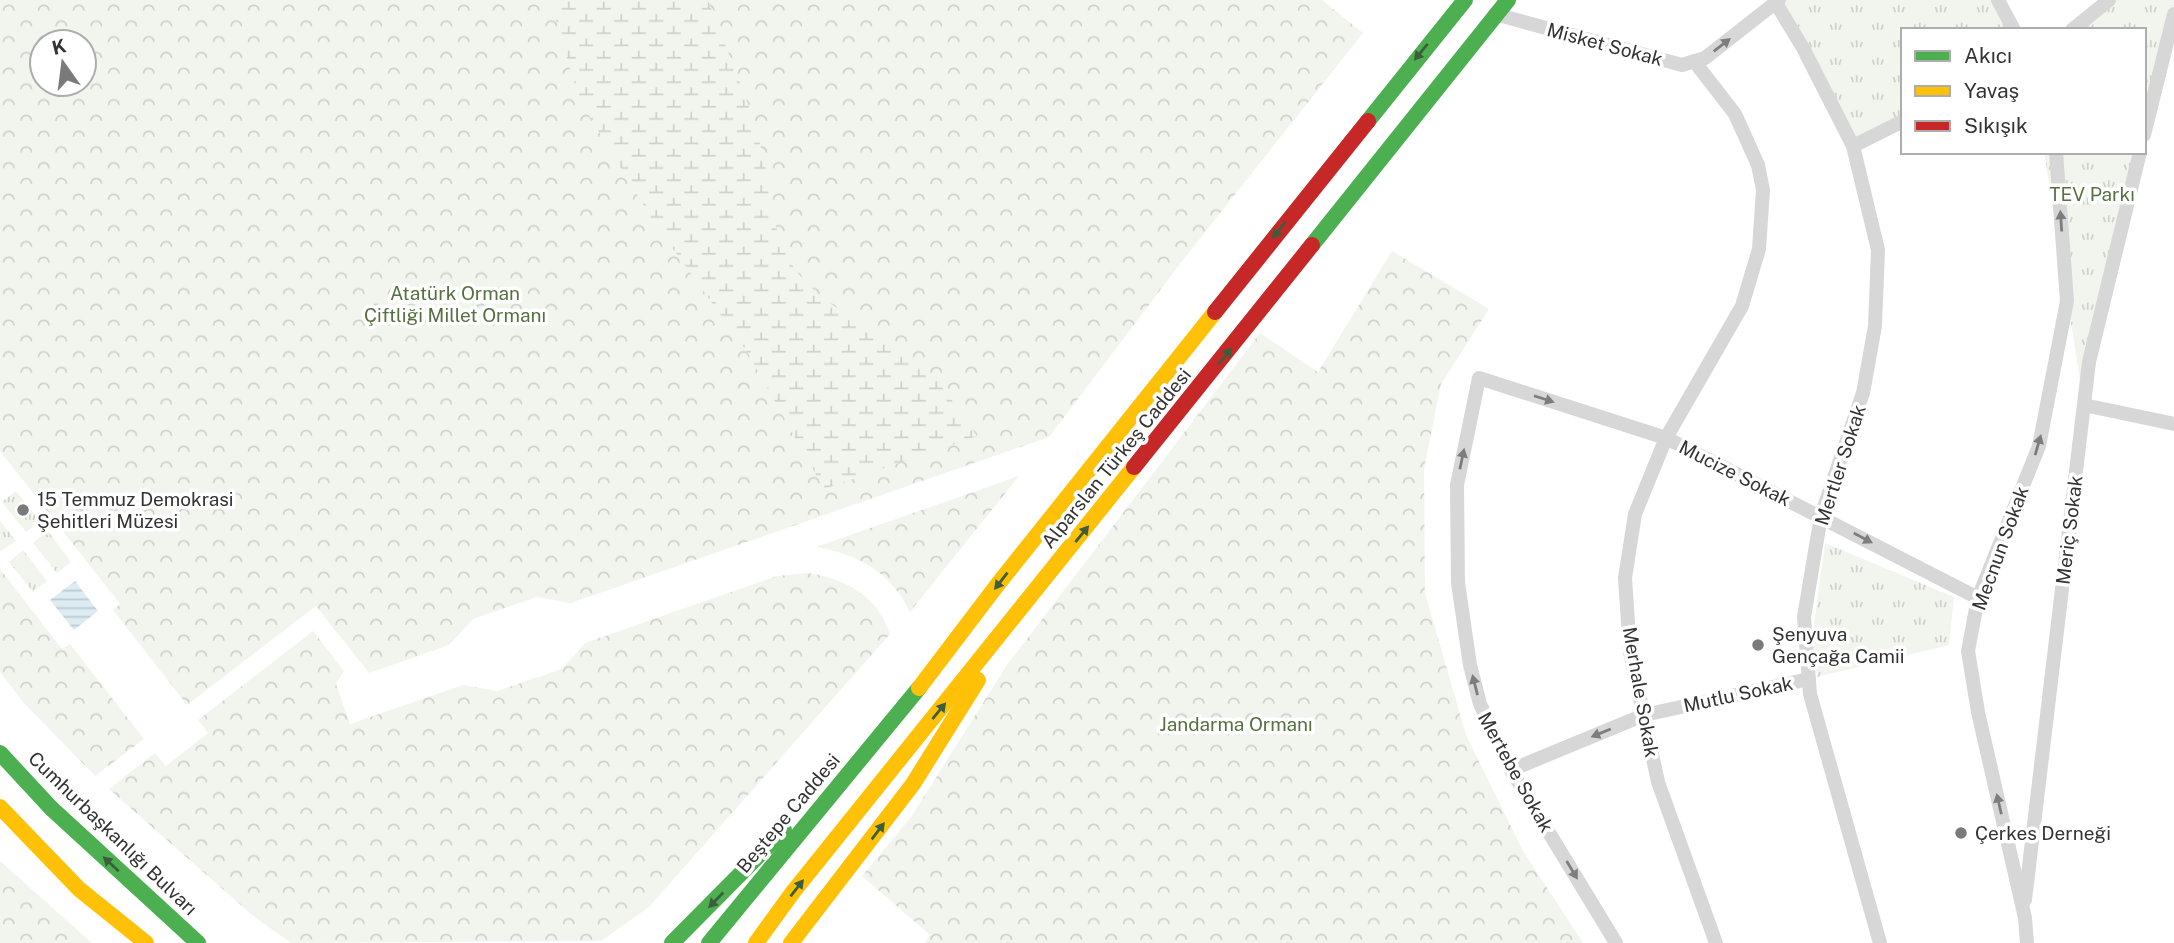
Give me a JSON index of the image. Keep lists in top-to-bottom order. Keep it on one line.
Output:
{"streets":{"main road":["Alparslan Türkeş Caddesi","Beştepe Caddesi","Cumhurbaşkanlığı Bulvarı"],"street":["Misket Sokak","Mertler Sokak","Mucize Sokak","Meriç Sokak","Mecnun Sokak","Merhale Sokak","Mutlu Sokak","Mertebe Sokak"]},"crossings":[["Misket Sokak","Alparslan Türkeş Caddesi"],["Misket Sokak","Merhale Sokak"],["Alparslan Türkeş Caddesi","Beştepe Caddesi"],["Mertler Sokak","Mucize Sokak"],["Mertler Sokak","Mutlu Sokak"],["Mucize Sokak","Mecnun Sokak"],["Mucize Sokak","Merhale Sokak"],["Mucize Sokak","Mertebe Sokak"],["Meriç Sokak","Mecnun Sokak"],["Merhale Sokak","Mutlu Sokak"],["Mutlu Sokak","Mertebe Sokak"]],"one_way":["Mucize Sokak","Mecnun Sokak","Mutlu Sokak"],"parks":["TEV Parkı","Atatürk Orman Çiftliği Millet Ormanı","Jandarma Ormanı"],"places":["15 Temmuz Demokrasi Şehitleri Müzesi","Şenyuva Gençağa Camii","Çerkes Derneği"],"legend":["Akıcı","Yavaş","Sıkışık"],"north":"top"}
